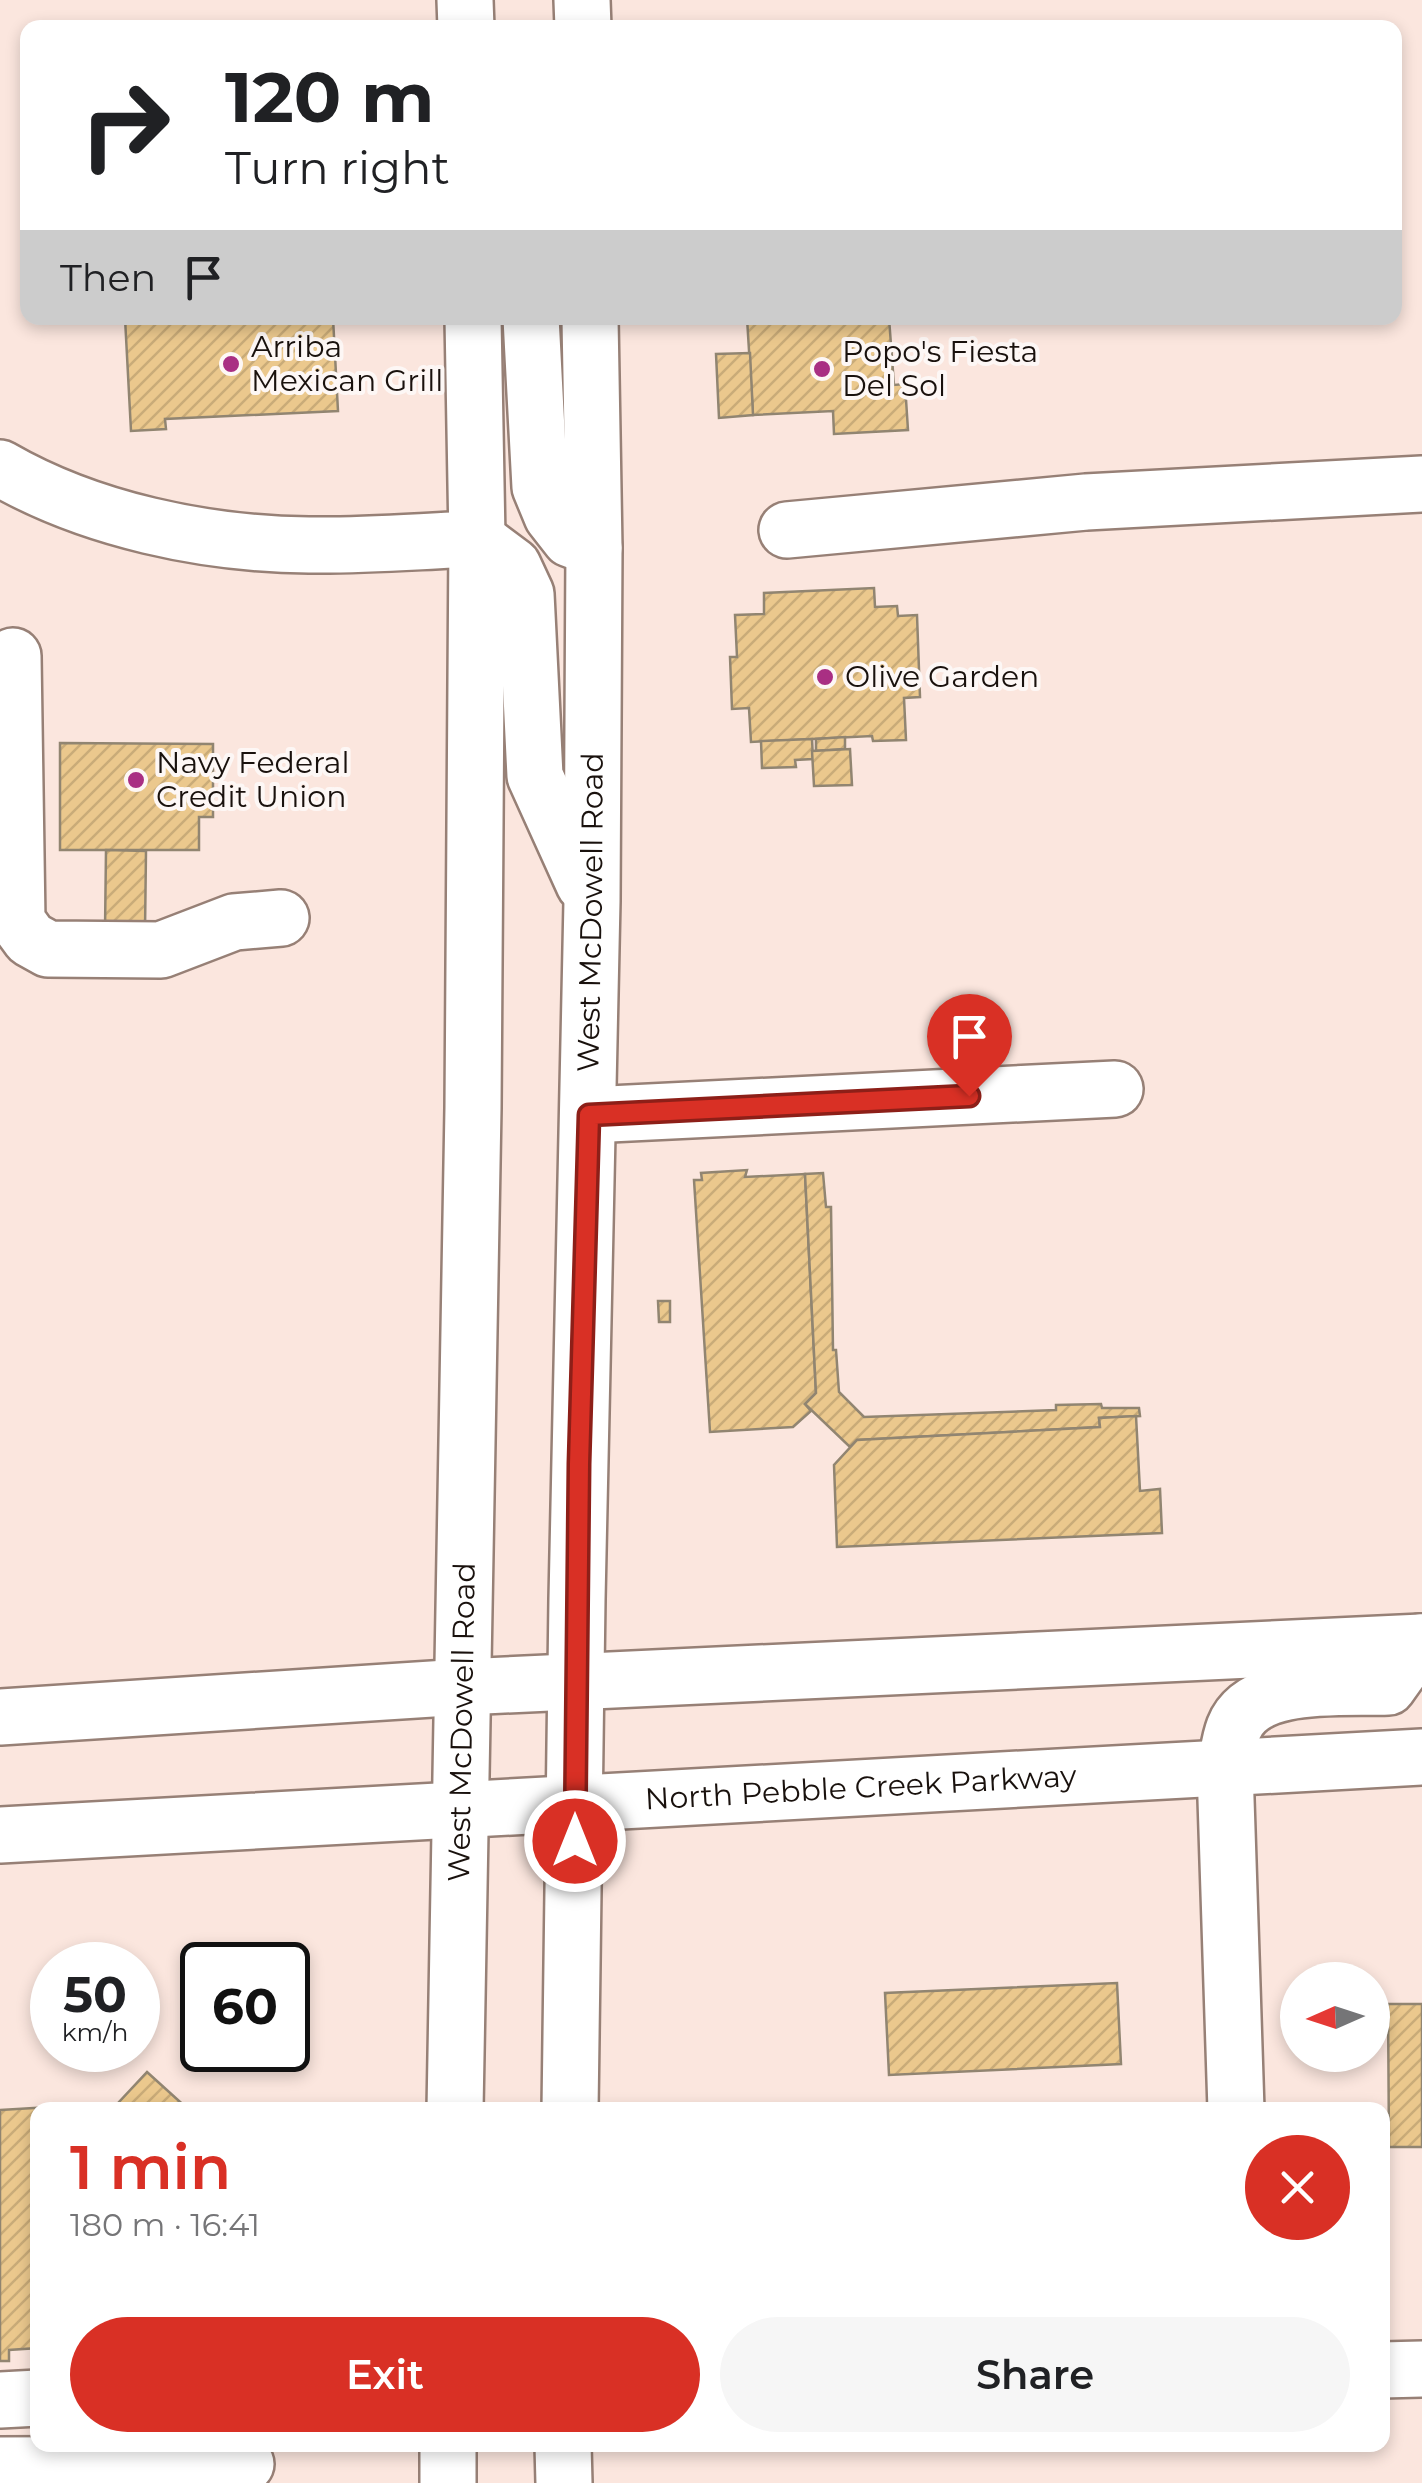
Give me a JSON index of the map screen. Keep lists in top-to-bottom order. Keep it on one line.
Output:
{"streets":{"main road":["West McDowell Road","North Pebble Creek Parkway"]},"crossings":[["West McDowell Road","North Pebble Creek Parkway"]],"places":["Arriba Mexican Grill","Popo's Fiesta Del Sol","Olive Garden","Navy Federal Credit Union"],"north":"left","page":{"turn":["120 m","Turn right"],"then":"Then","speed":"50 km/h","limit":"60","heading":["1 min","180 m · 16:41"],"buttons":["Exit","Share"]}}
